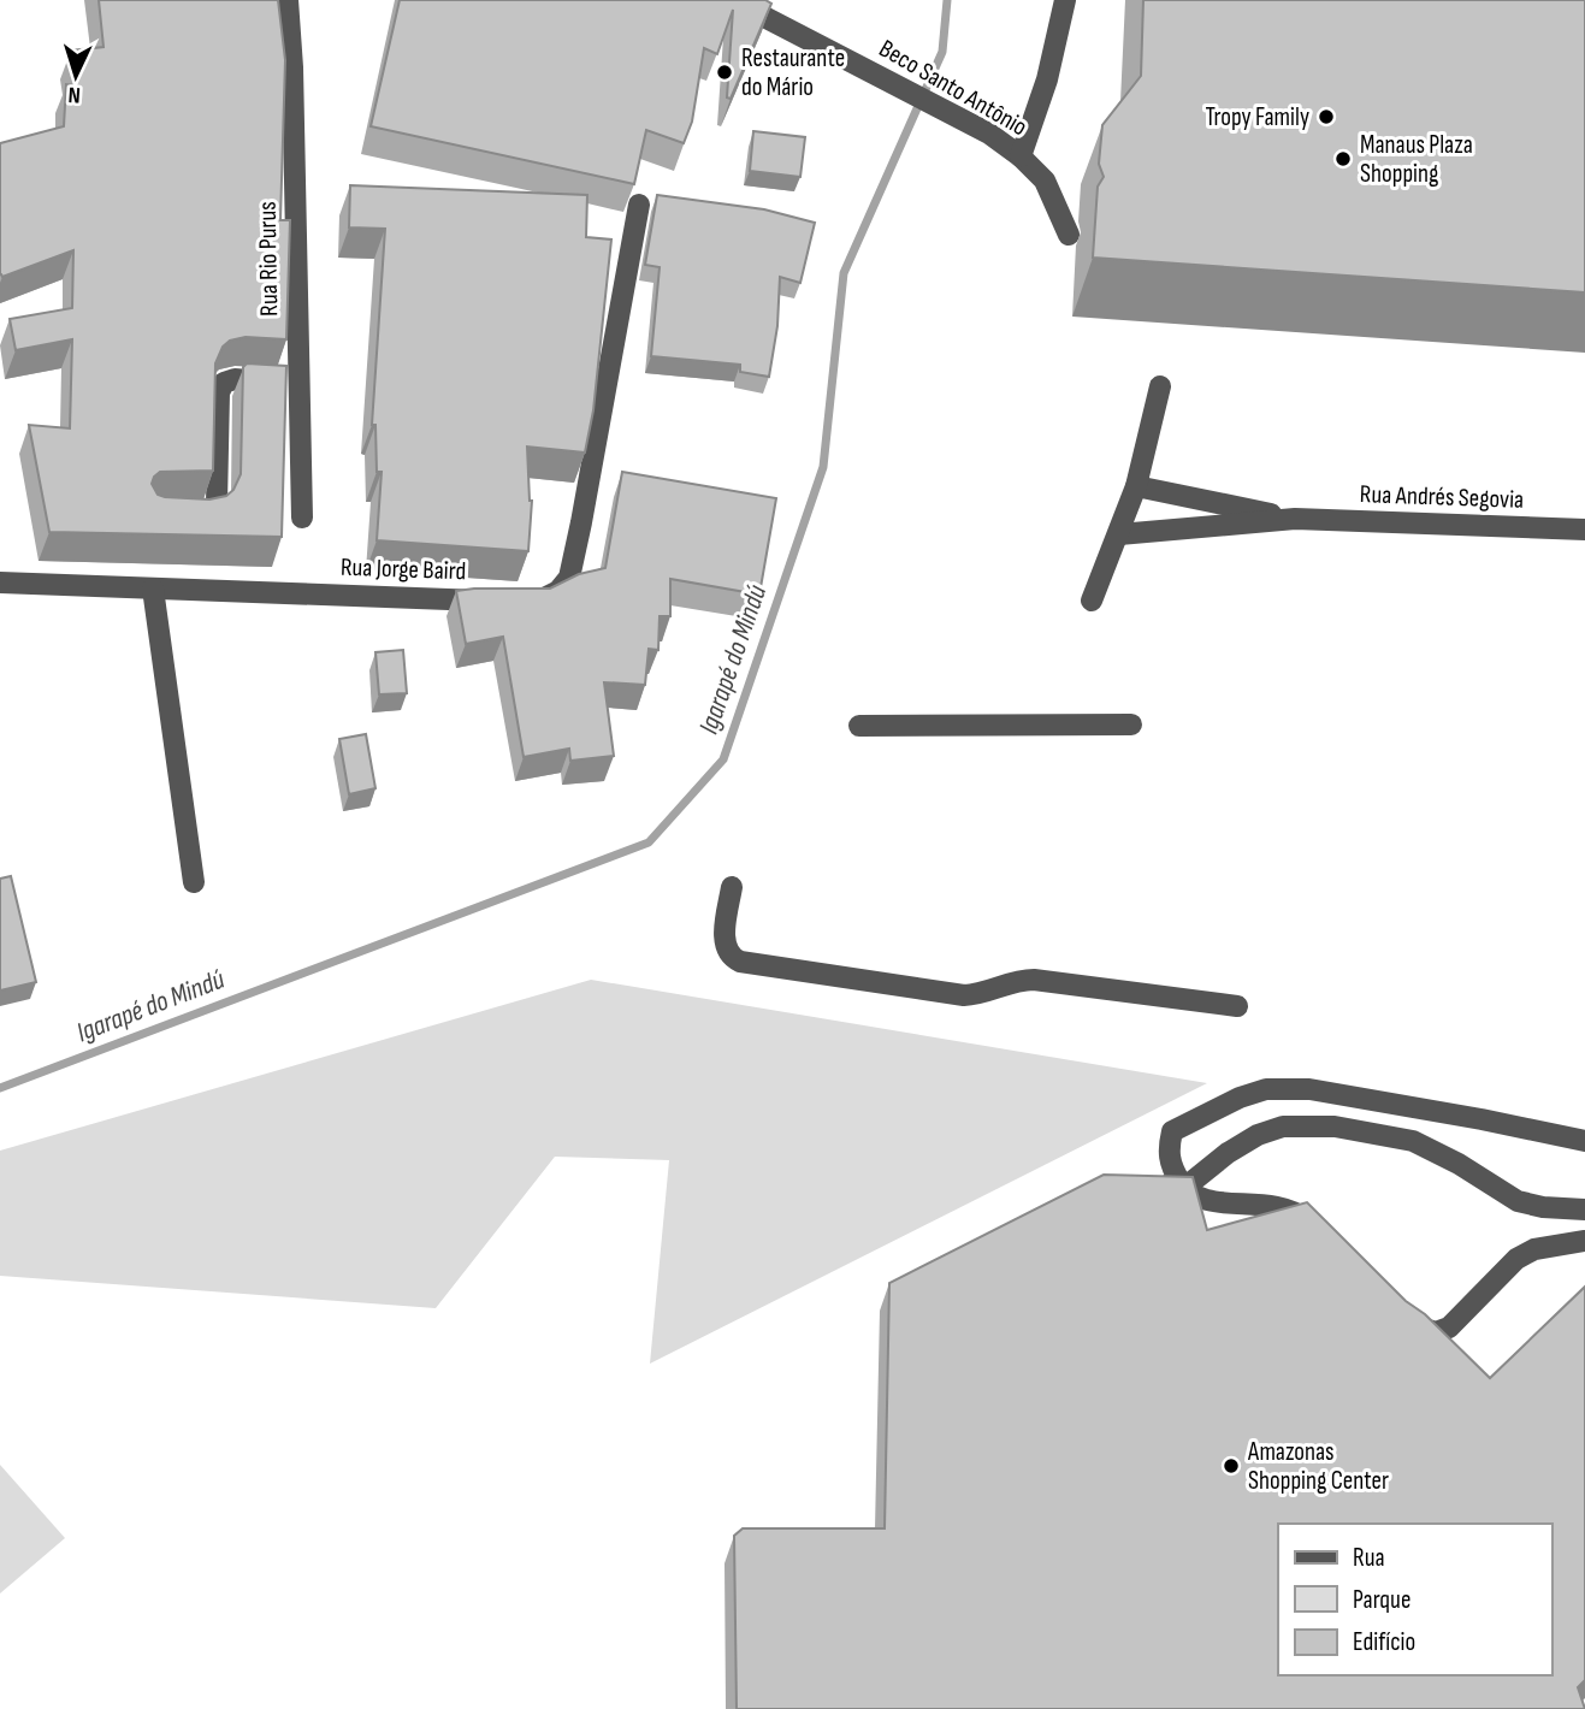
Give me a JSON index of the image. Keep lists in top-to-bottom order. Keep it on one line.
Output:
{"streets":{"street":["Beco Santo Antônio","Rua Rio Purus","Rua Andrés Segovia","Rua Jorge Baird"]},"water":["Igarapé do Mindú"],"places":["Restaurante do Mário","Tropy Family","Manaus Plaza Shopping","Amazonas Shopping Center"],"legend":["Rua","Parque","Edifício"],"north":"bottom"}
